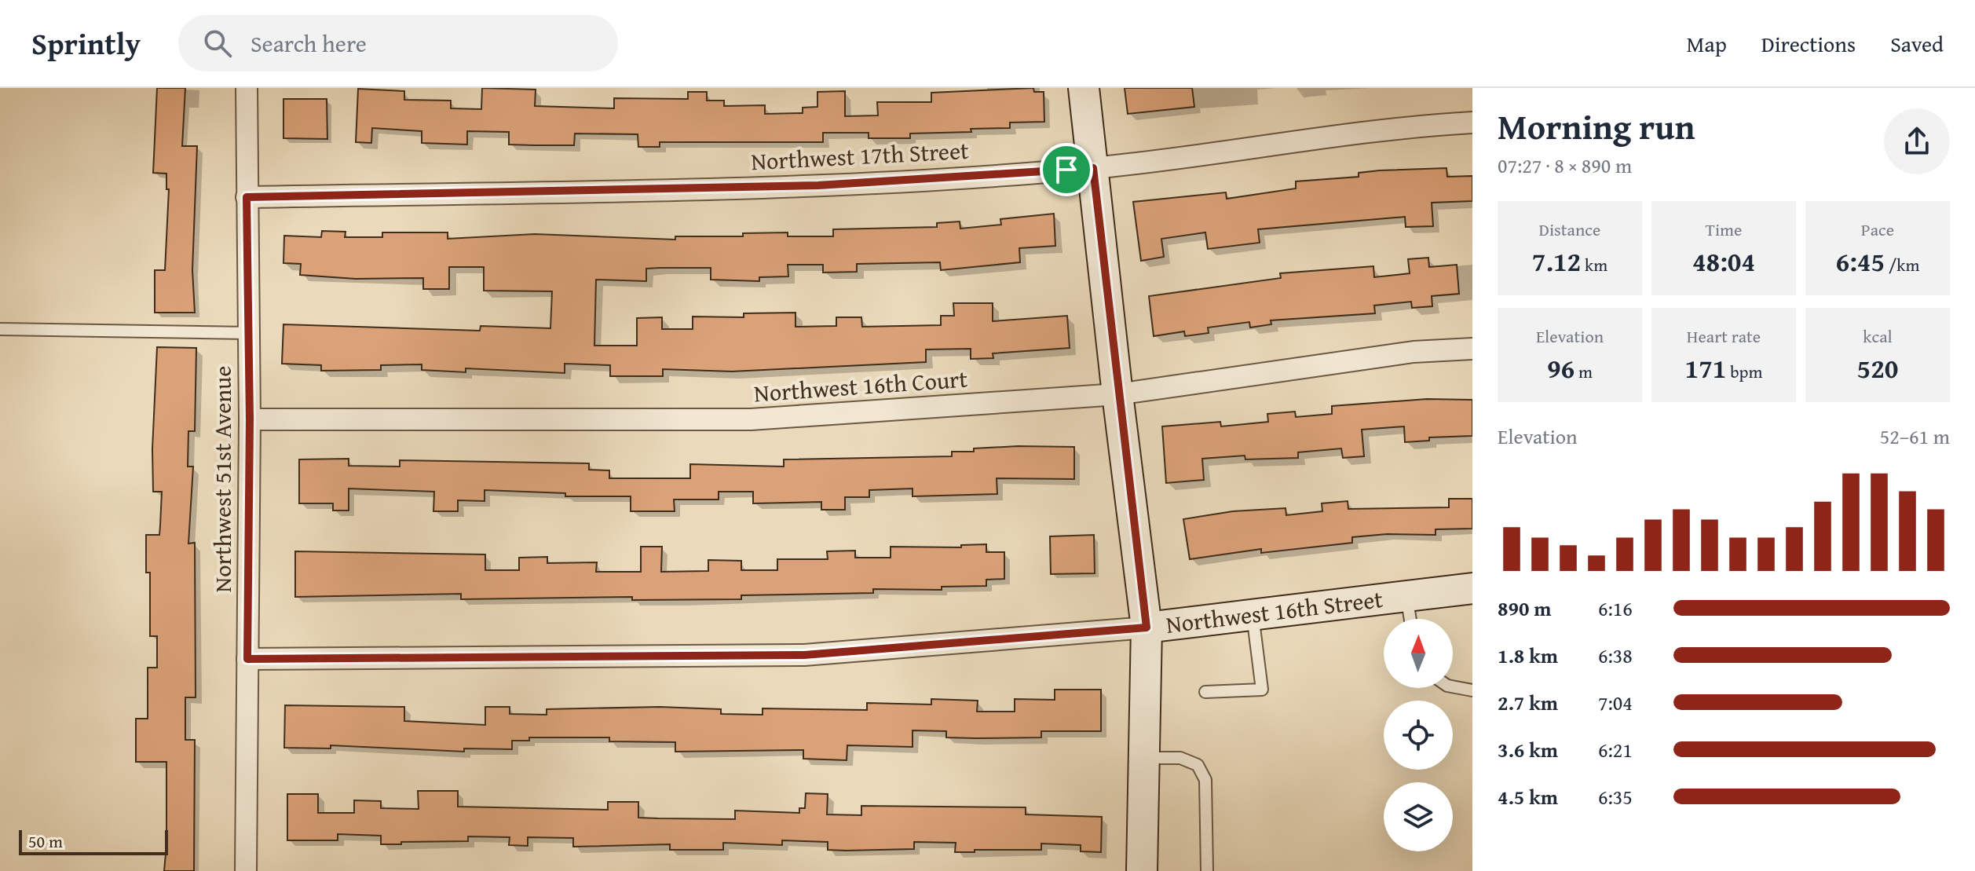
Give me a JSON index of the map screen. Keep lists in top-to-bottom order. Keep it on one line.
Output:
{"streets":{"street":["Northwest 17th Street","Northwest 16th Court","Northwest 51st Avenue","Northwest 16th Street"]},"crossings":[["Northwest 17th Street","Northwest 51st Avenue"],["Northwest 16th Court","Northwest 51st Avenue"],["Northwest 51st Avenue","Northwest 16th Street"]],"scale_bar":"50 m","north":"top","page":{"header":"Sprintly","search":"Search here","nav":["Map","Directions","Saved"],"heading":["Morning run","07:27 · 8 × 890 m"],"stats":[["Distance","7.12 km"],["Time","48:04"],["Pace","6:45 /km"],["Elevation","96 m"],["Heart rate","171 bpm"],["kcal","520"]],"chart":["Elevation","52–61 m"],"list":[{"name":"890 m","note":"6:16"},{"name":"1.8 km","note":"6:38"},{"name":"2.7 km","note":"7:04"},{"name":"3.6 km","note":"6:21"},{"name":"4.5 km","note":"6:35"}],"scale":"50 m"}}
